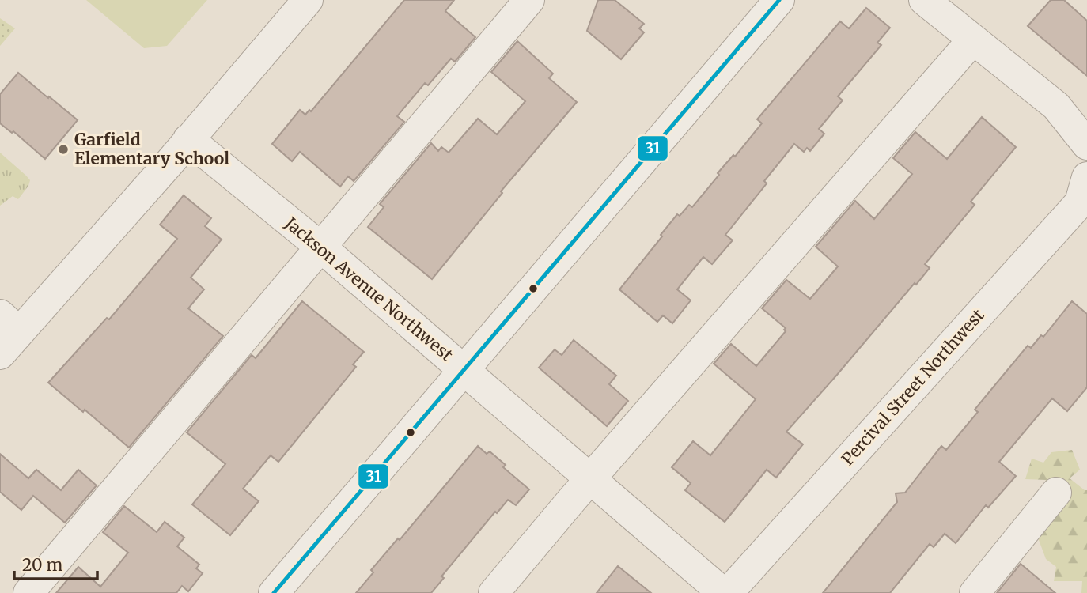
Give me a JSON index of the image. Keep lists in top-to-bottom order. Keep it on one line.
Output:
{"streets":{"street":["Jackson Avenue Northwest","Percival Street Northwest"]},"places":["Garfield Elementary School"],"lines":["transit line 31"],"scale_bar":"20 m"}
